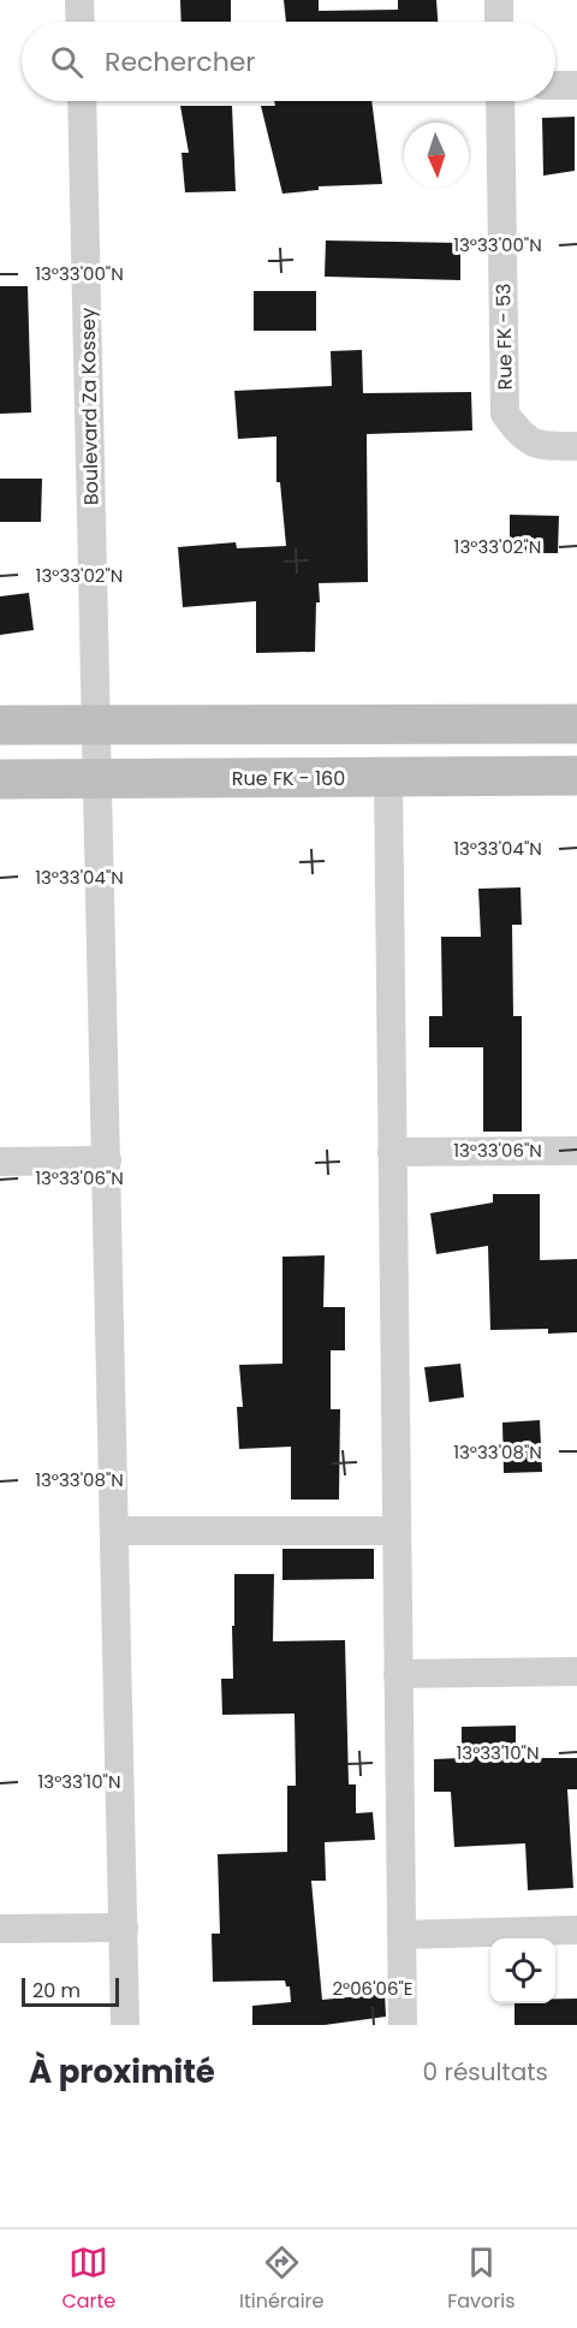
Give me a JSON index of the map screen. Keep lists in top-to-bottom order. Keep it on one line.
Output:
{"streets":{"main road":["Rue FK - 160"],"street":["Rue FK - 53","Boulevard Za Kossey"]},"crossings":[["Boulevard Za Kossey","Rue FK - 160"]],"scale_bar":"20 m","north":"bottom","page":{"search":"Rechercher","scale":"20 m","heading":["À proximité","0 résultats"],"nav":["Carte","Itinéraire","Favoris"]},"coordinates":["13°33'00\"N","13°33'02\"N","13°33'04\"N","13°33'06\"N","13°33'08\"N","13°33'10\"N","2°06'06\"E"]}
